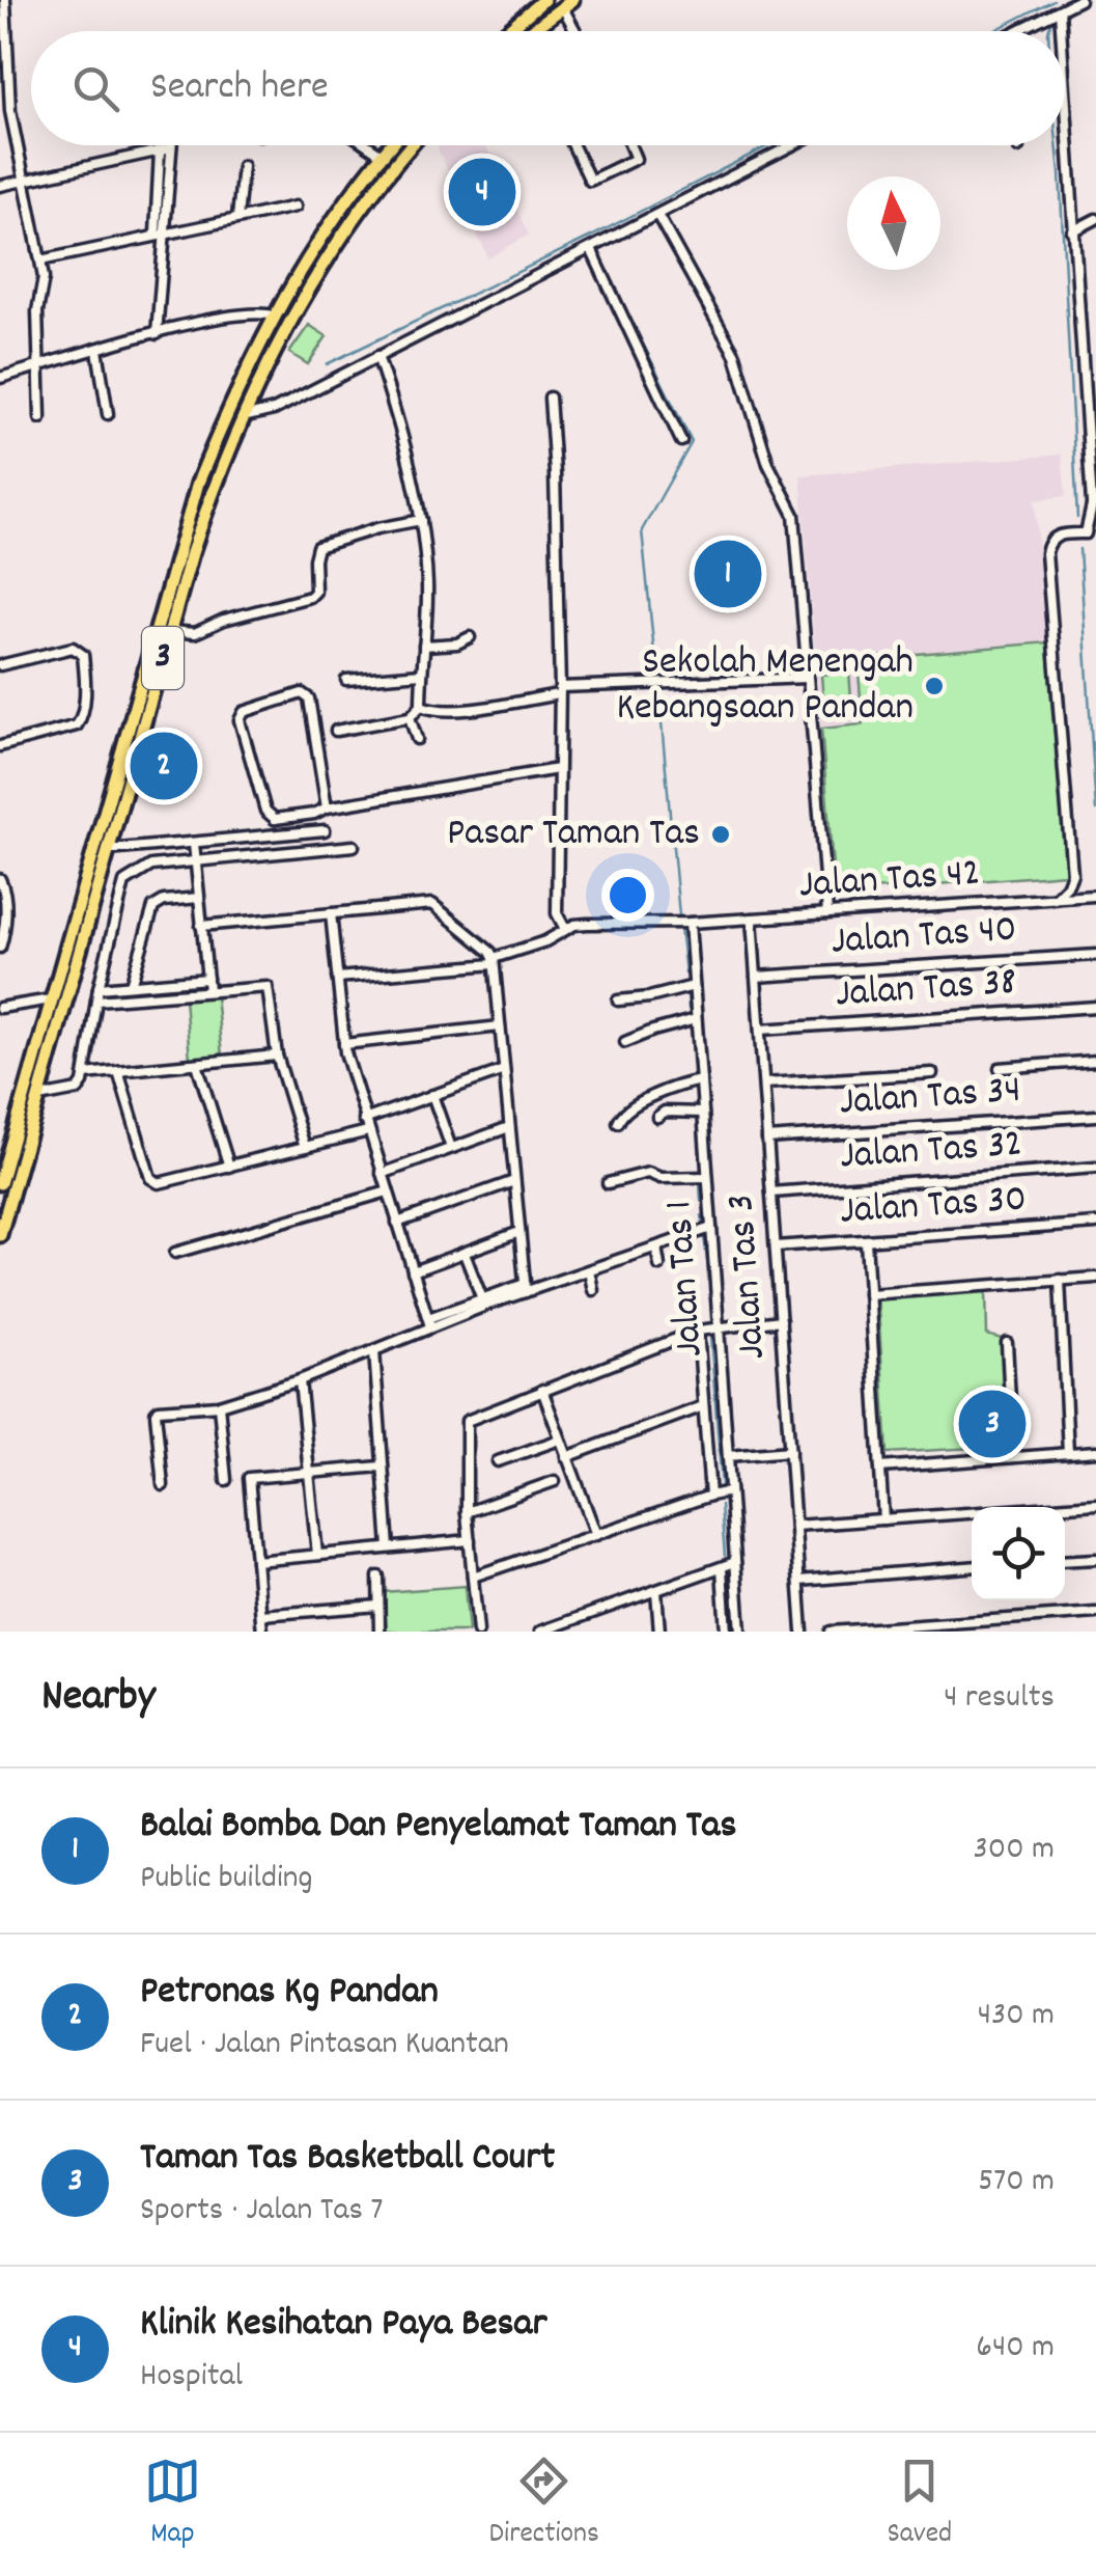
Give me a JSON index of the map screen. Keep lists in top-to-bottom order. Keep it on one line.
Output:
{"streets":{"highway":["3"],"street":["Jalan Tas 42","Jalan Tas 40","Jalan Tas 38","Jalan Tas 34","Jalan Tas 32","Jalan Tas 30","Jalan Tas 3","Jalan Tas 1"]},"crossings":[["Jalan Tas 42","Jalan Tas 3"],["Jalan Tas 42","Jalan Tas 1"],["Jalan Tas 40","Jalan Tas 3"],["Jalan Tas 38","Jalan Tas 3"],["Jalan Tas 34","Jalan Tas 3"],["Jalan Tas 32","Jalan Tas 3"],["Jalan Tas 30","Jalan Tas 3"]],"places":["Sekolah Menengah Kebangsaan Pandan","Pasar Taman Tas"],"north":"top","page":{"search":"Search here","pins":["4","1","2","3"],"heading":["Nearby","4 results"],"list":[{"mark":"1","name":"Balai Bomba Dan Penyelamat Taman Tas","note":"Public building","value":"300 m"},{"mark":"2","name":"Petronas Kg Pandan","note":"Fuel · Jalan Pintasan Kuantan","value":"430 m"},{"mark":"3","name":"Taman Tas Basketball Court","note":"Sports · Jalan Tas 7","value":"570 m"},{"mark":"4","name":"Klinik Kesihatan Paya Besar","note":"Hospital","value":"640 m"}],"nav":["Map","Directions","Saved"]}}
